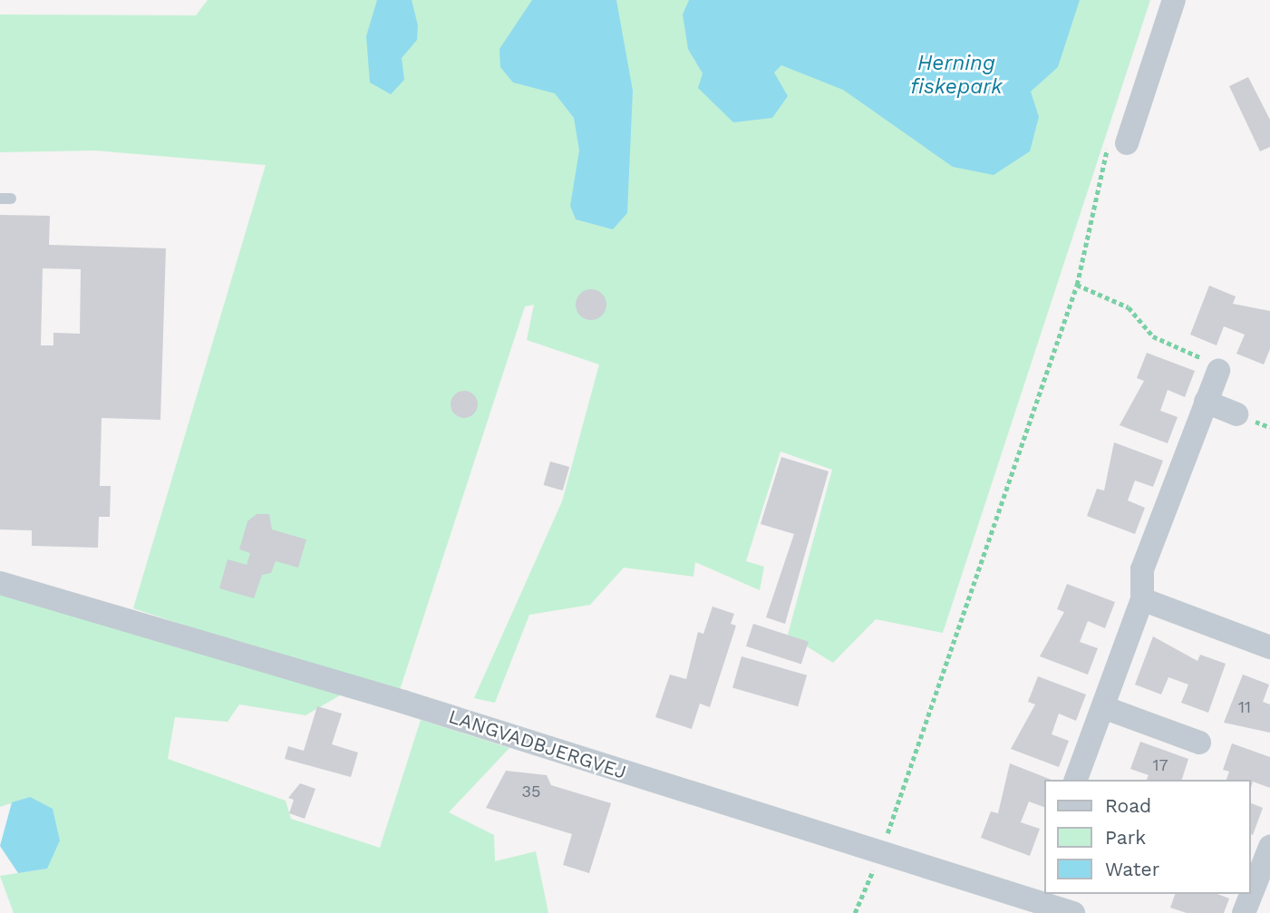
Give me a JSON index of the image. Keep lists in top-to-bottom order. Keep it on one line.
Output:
{"streets":{"street":["LANGVADBJERGVEJ"]},"water":["Herning fiskepark"],"house_numbers":["11","17","35"],"legend":["Road","Park","Water"]}
